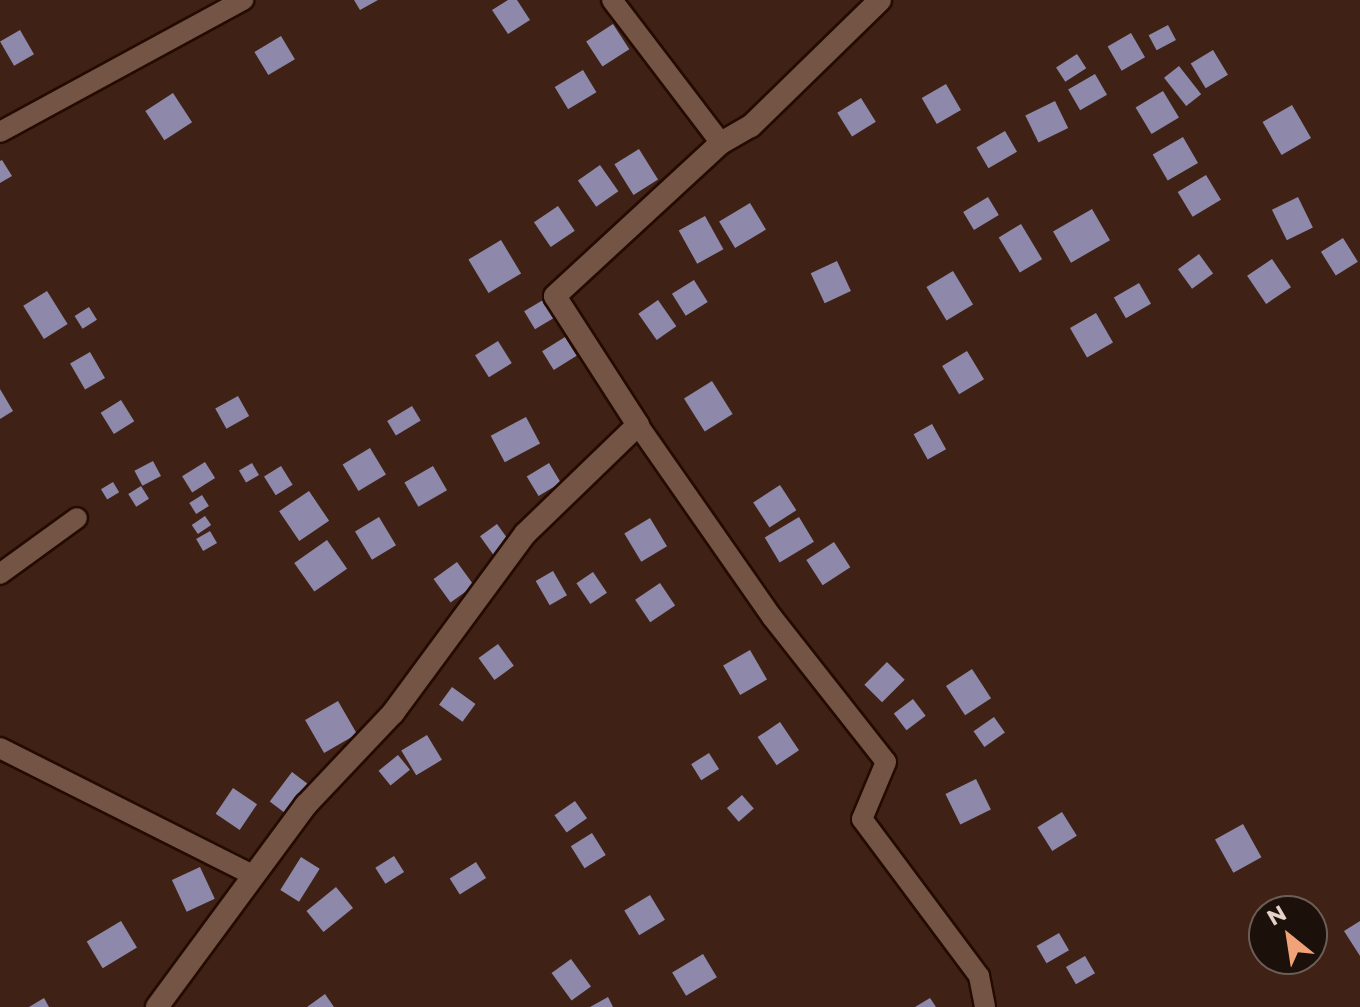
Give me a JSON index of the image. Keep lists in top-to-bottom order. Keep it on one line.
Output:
{"north":"top left"}
